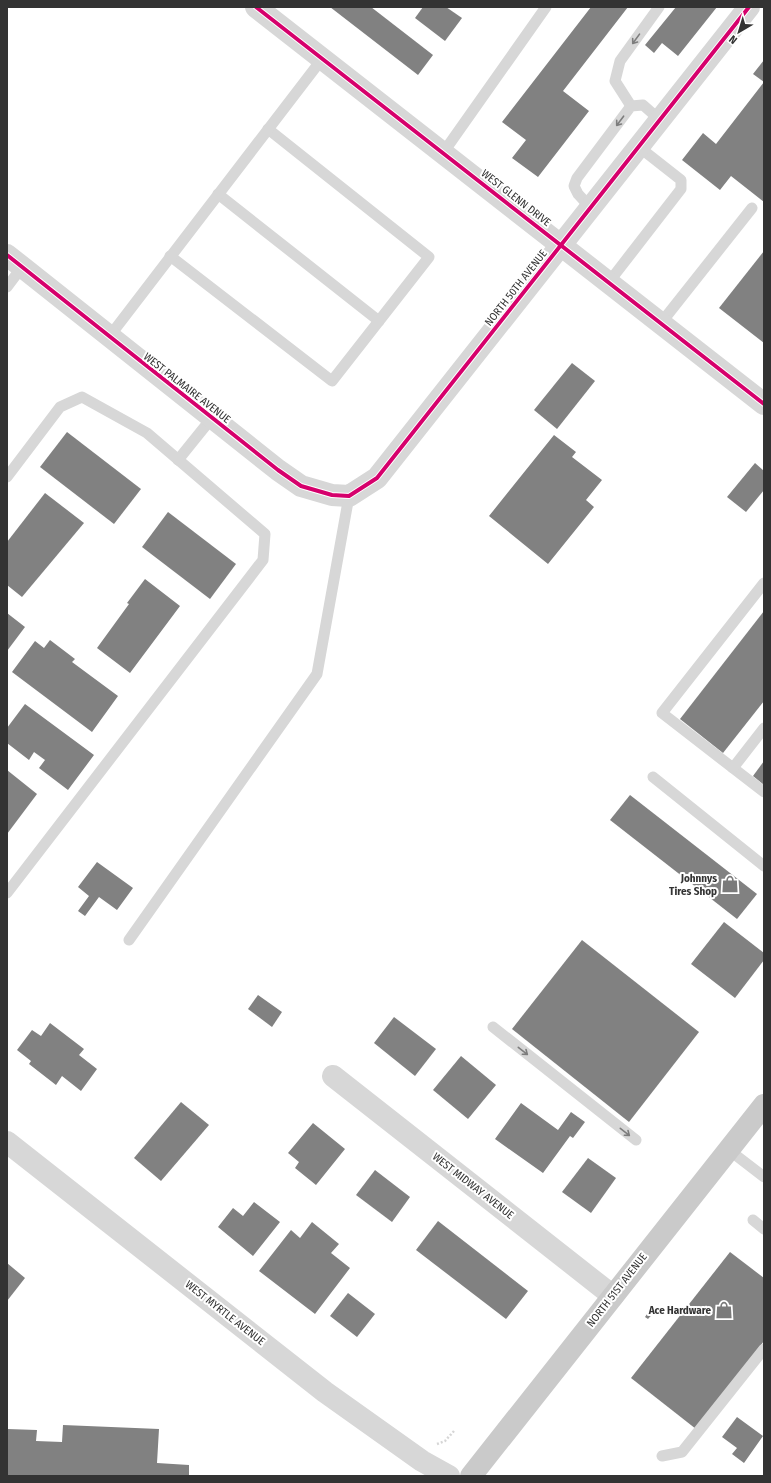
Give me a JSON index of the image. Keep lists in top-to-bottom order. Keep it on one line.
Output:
{"streets":{"main road":["NORTH 51ST AVENUE"],"street":["WEST GLENN DRIVE","NORTH 50TH AVENUE","WEST PALMAIRE AVENUE","WEST MIDWAY AVENUE","WEST MYRTLE AVENUE"]},"crossings":[["WEST GLENN DRIVE","NORTH 50TH AVENUE"],["NORTH 50TH AVENUE","WEST PALMAIRE AVENUE"],["WEST MIDWAY AVENUE","NORTH 51ST AVENUE"]],"places":{"shop":["Johnnys Tires Shop","Ace Hardware"]},"north":"bottom left"}
